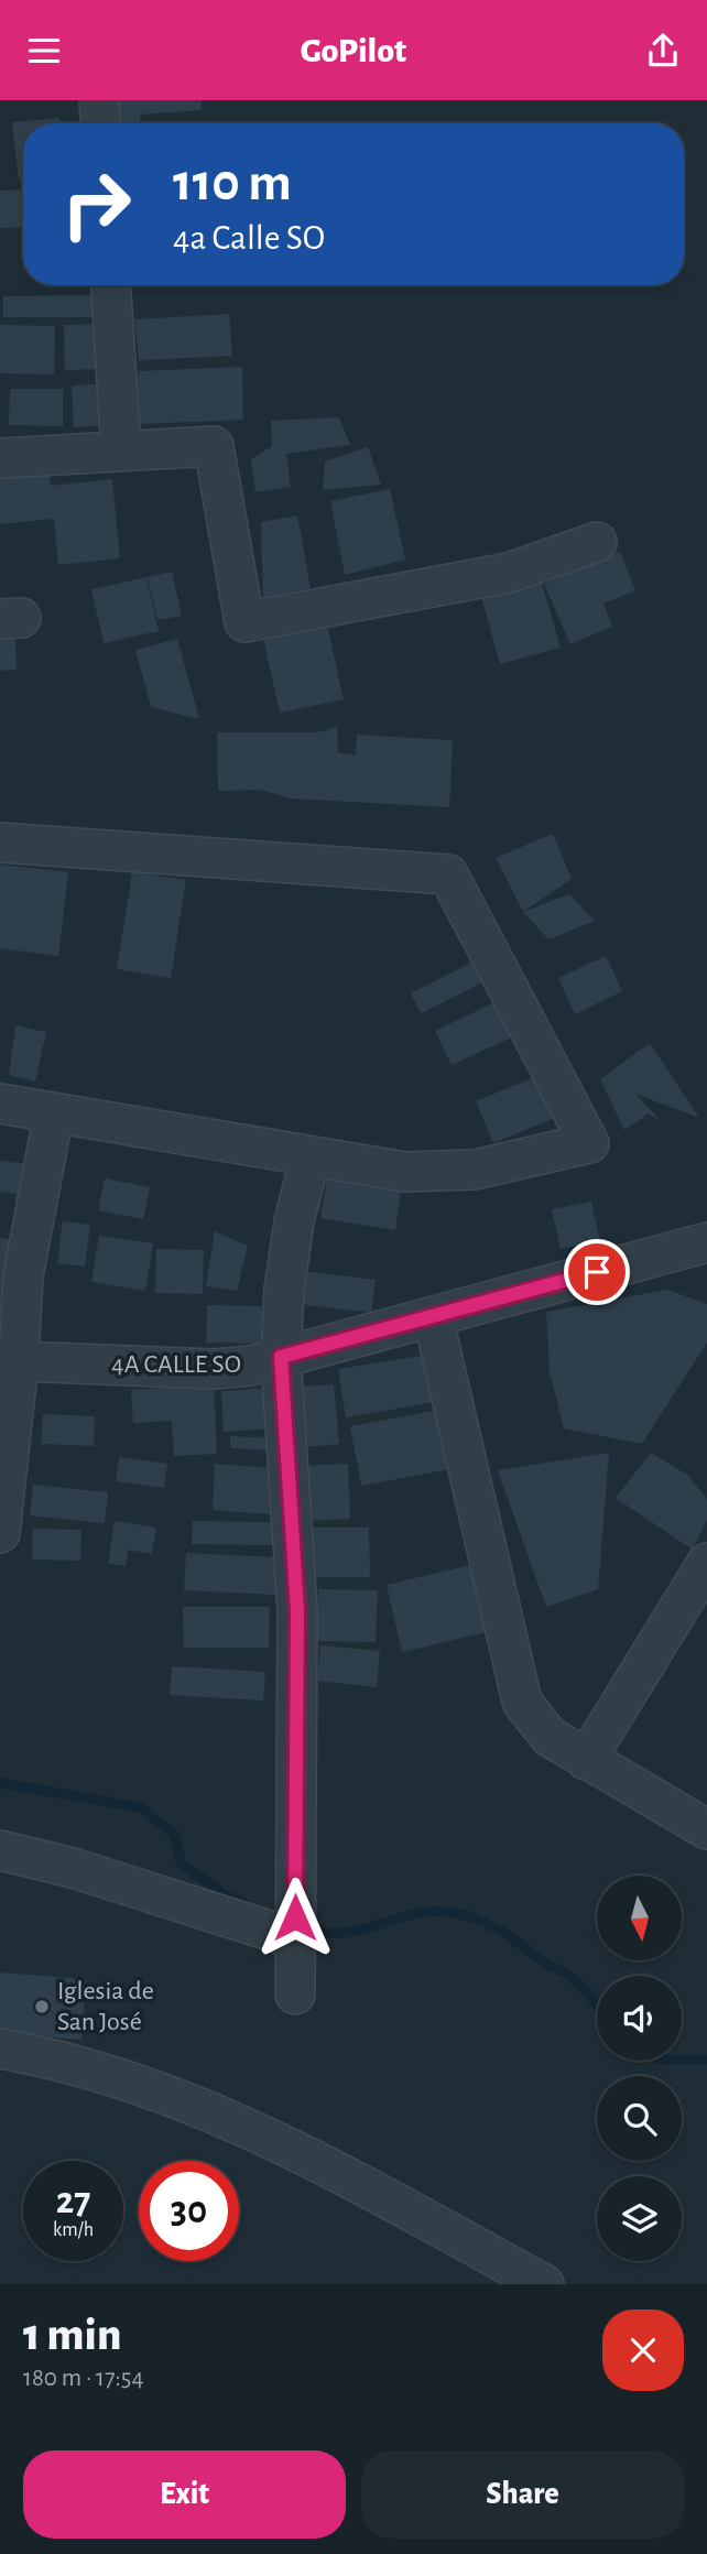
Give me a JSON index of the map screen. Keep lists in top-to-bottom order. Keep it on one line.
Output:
{"streets":{"street":["4A CALLE SO"]},"places":["Iglesia de San José"],"north":"bottom","page":{"header":"GoPilot","turn":["110 m","4a Calle SO"],"speed":"27 km/h","limit":"30","heading":["1 min","180 m · 17:54"],"buttons":["Exit","Share"]}}
